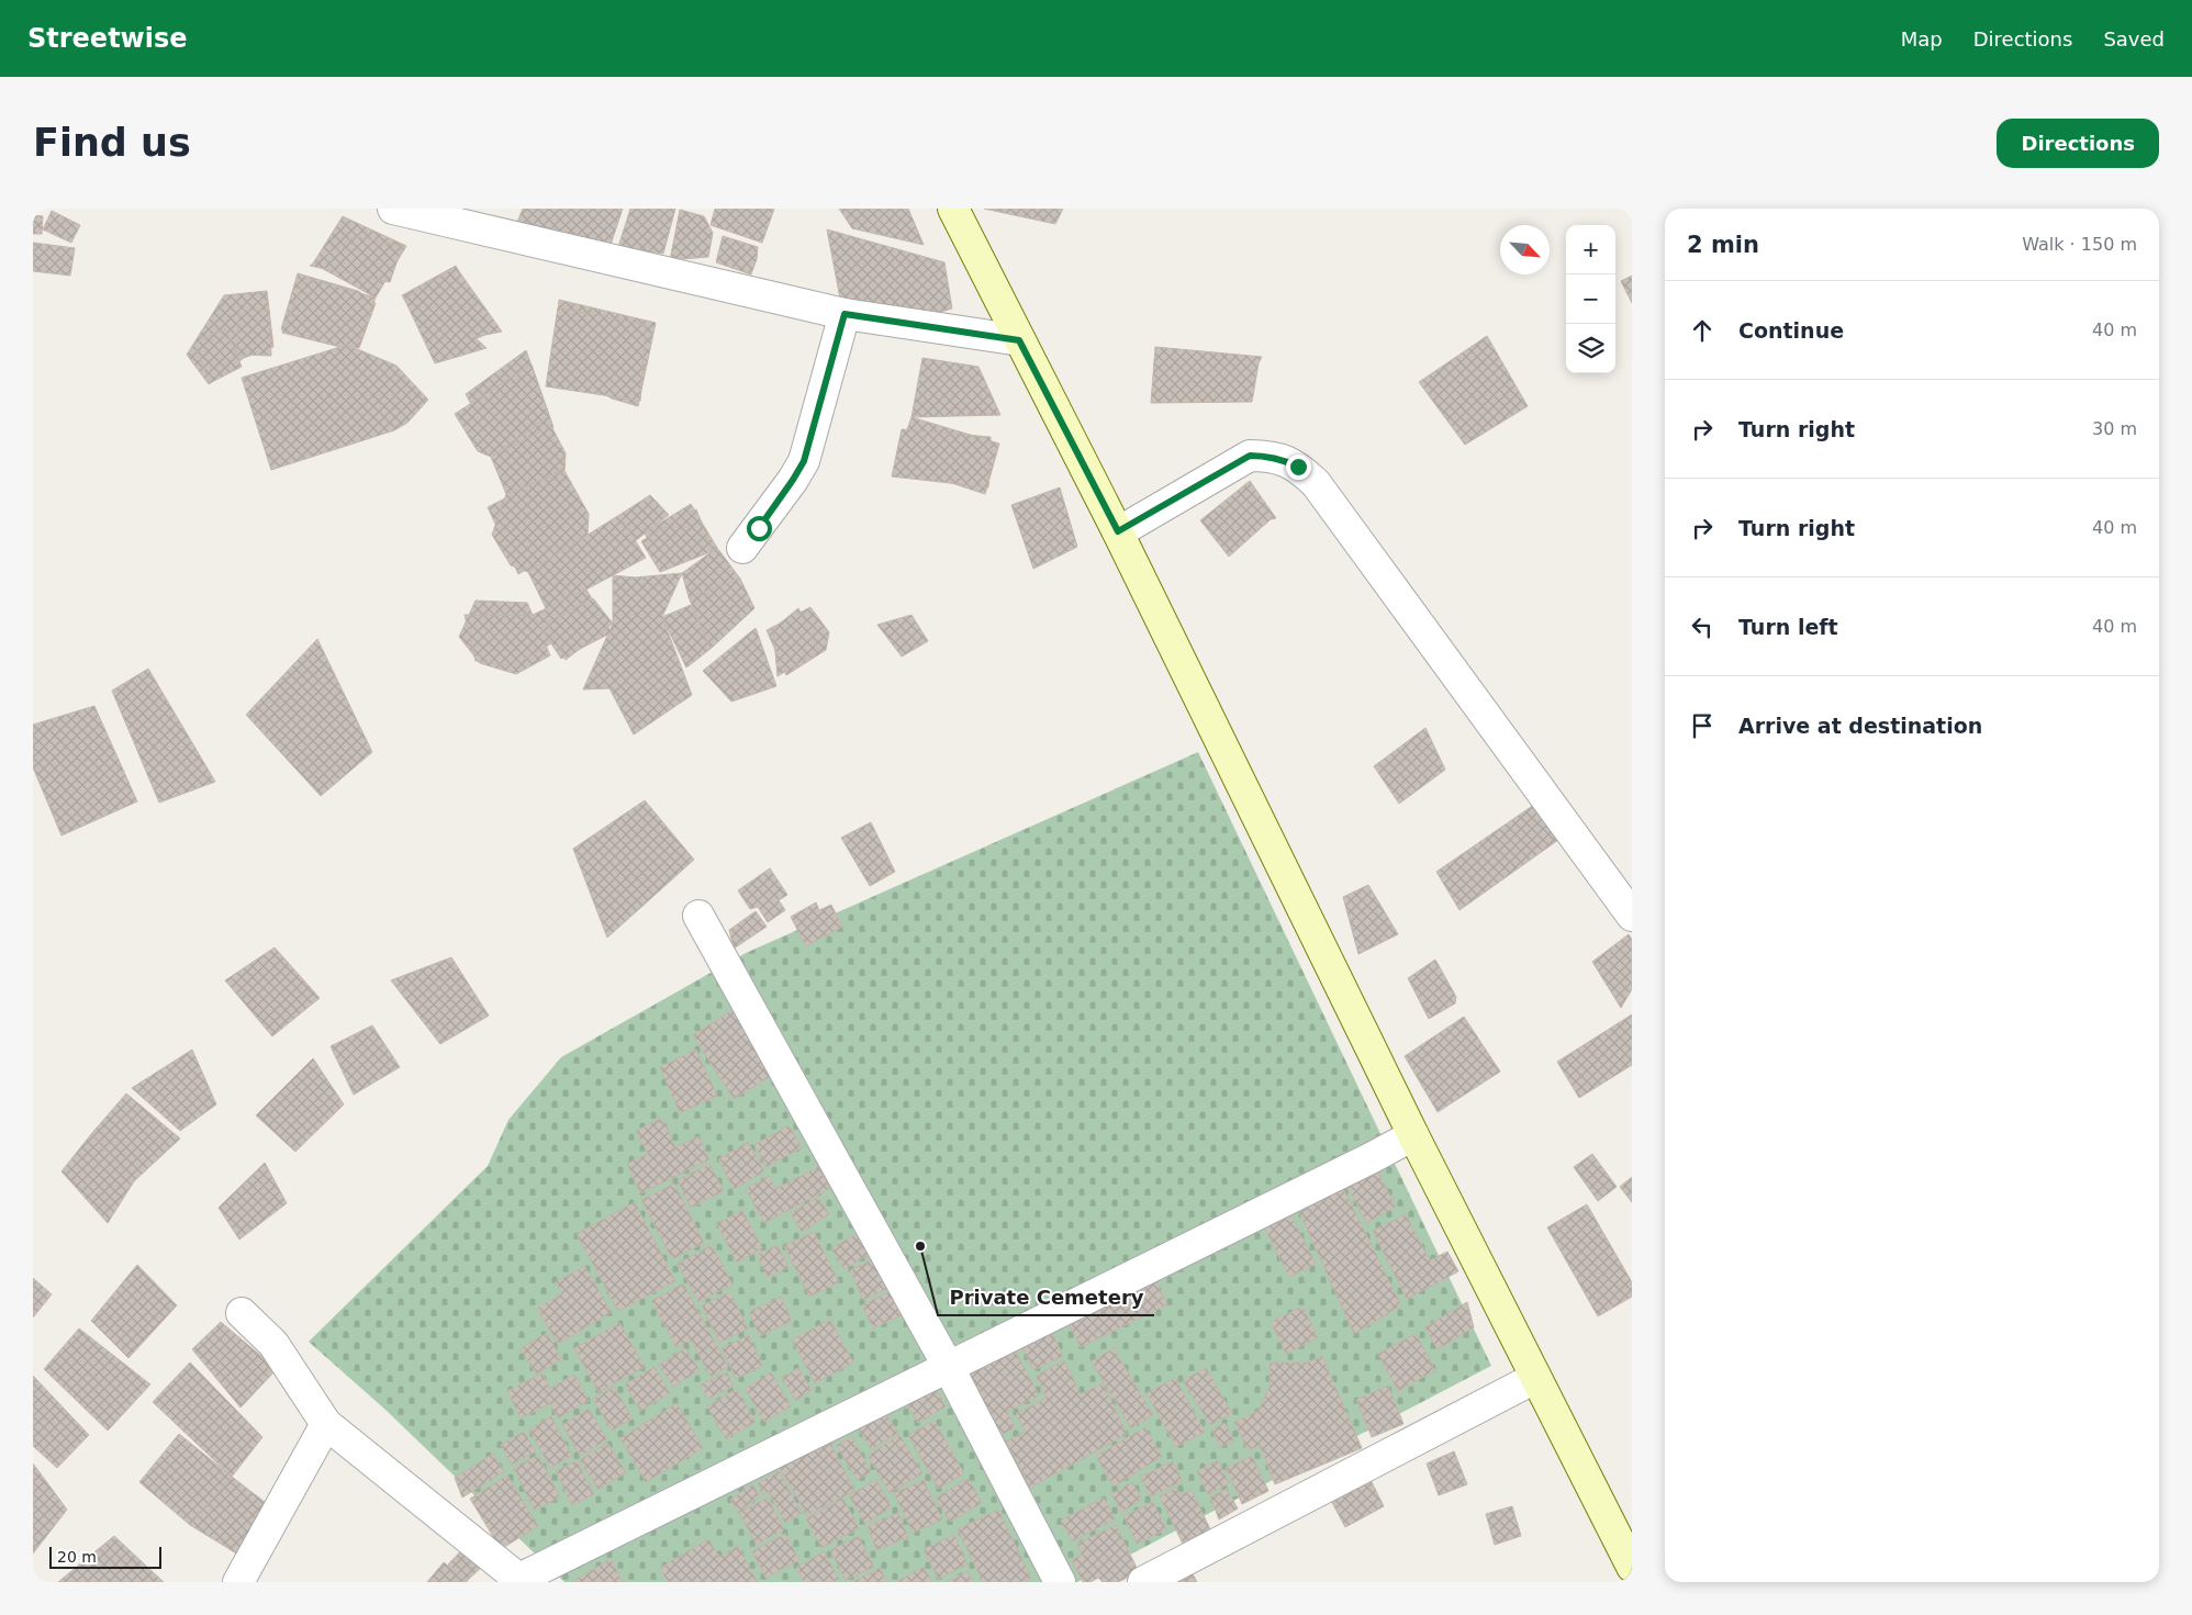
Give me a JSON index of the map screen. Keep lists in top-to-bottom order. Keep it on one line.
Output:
{"places":["Private Cemetery"],"scale_bar":"20 m","north":"bottom right","page":{"header":"Streetwise","nav":["Map","Directions","Saved"],"buttons":"Directions","title":"Find us","heading":["2 min","Walk · 150 m"],"map_buttons":["+","−"],"list":[["Continue","40 m"],["Turn right","30 m"],["Turn right","40 m"],["Turn left","40 m"],"Arrive at destination"],"scale":"20 m"}}
